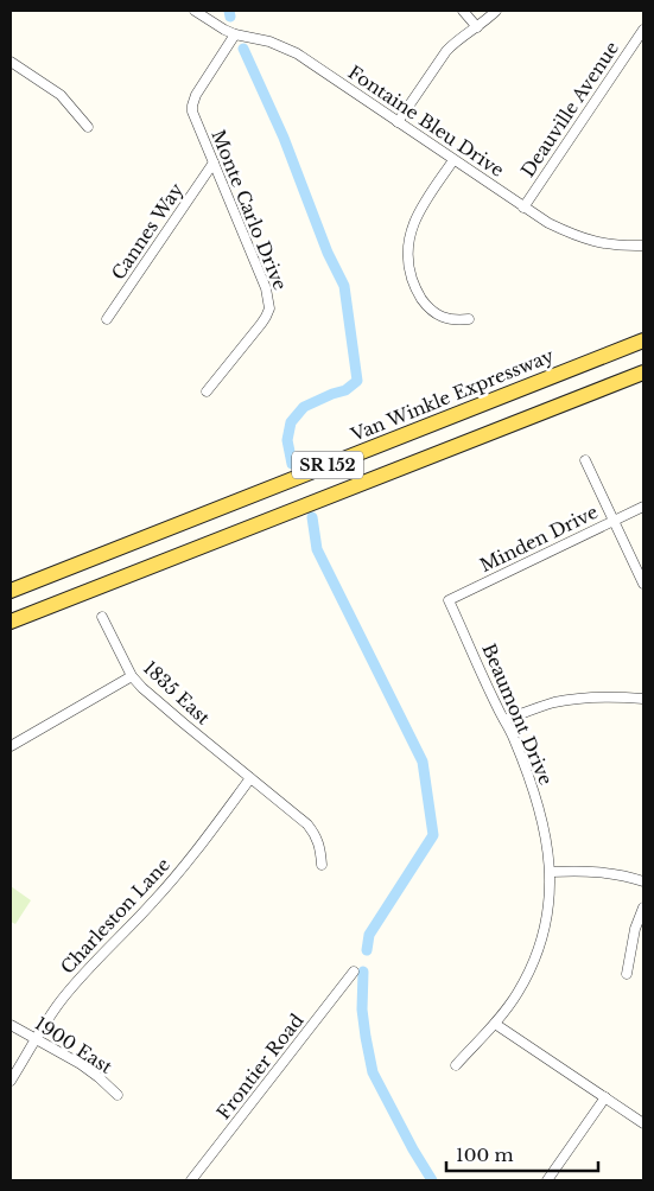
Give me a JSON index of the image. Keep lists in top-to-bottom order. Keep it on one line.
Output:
{"streets":{"main road":["Van Winkle Expressway","SR 152"],"street":["Deauville Avenue","Fontaine Bleu Drive","Monte Carlo Drive","Cannes Way","Minden Drive","1835 East","Beaumont Drive","Charleston Lane","1900 East","Frontier Road"]},"crossings":[["Deauville Avenue","Fontaine Bleu Drive"],["Fontaine Bleu Drive","Monte Carlo Drive"],["Monte Carlo Drive","Cannes Way"],["Minden Drive","Beaumont Drive"],["1835 East","Charleston Lane"],["Charleston Lane","1900 East"]],"scale_bar":"100 m"}
